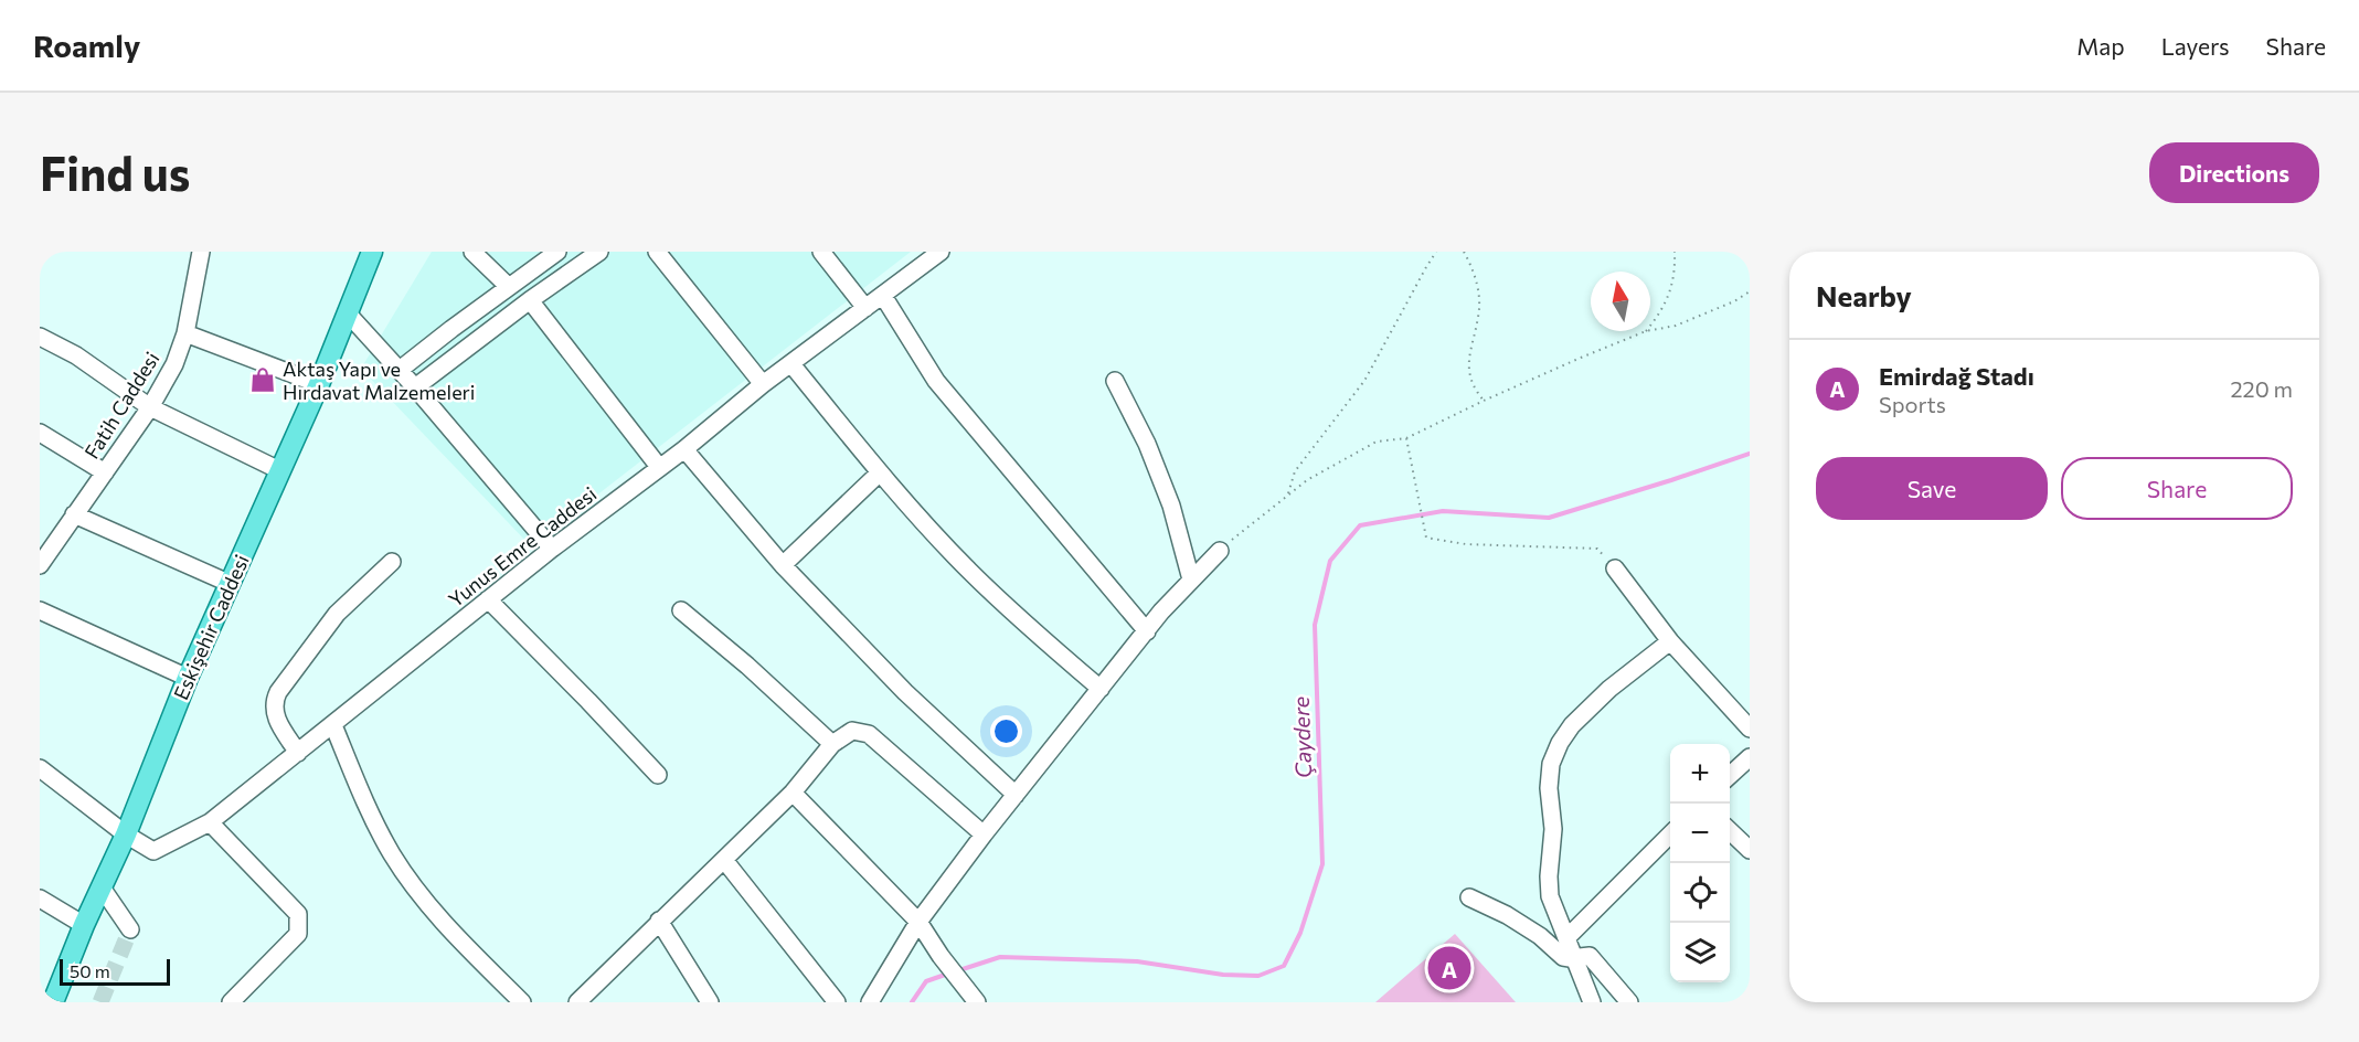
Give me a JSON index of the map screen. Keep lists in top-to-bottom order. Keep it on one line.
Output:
{"streets":{"main road":["Eskişehir Caddesi"],"street":["Fatih Caddesi","Yunus Emre Caddesi"]},"crossings":[["Yunus Emre Caddesi","Eskişehir Caddesi"]],"water":["Çaydere"],"places":{"shop":["Aktaş Yapı ve Hırdavat Malzemeleri"]},"scale_bar":"50 m","north":"top","page":{"header":"Roamly","nav":["Map","Layers","Share"],"buttons":["Directions",["Save","Share"]],"title":"Find us","heading":"Nearby","list":[{"mark":"A","name":"Emirdağ Stadı","note":"Sports","value":"220 m"}],"map_buttons":["+","−"],"pins":"A","scale":"50 m"}}
